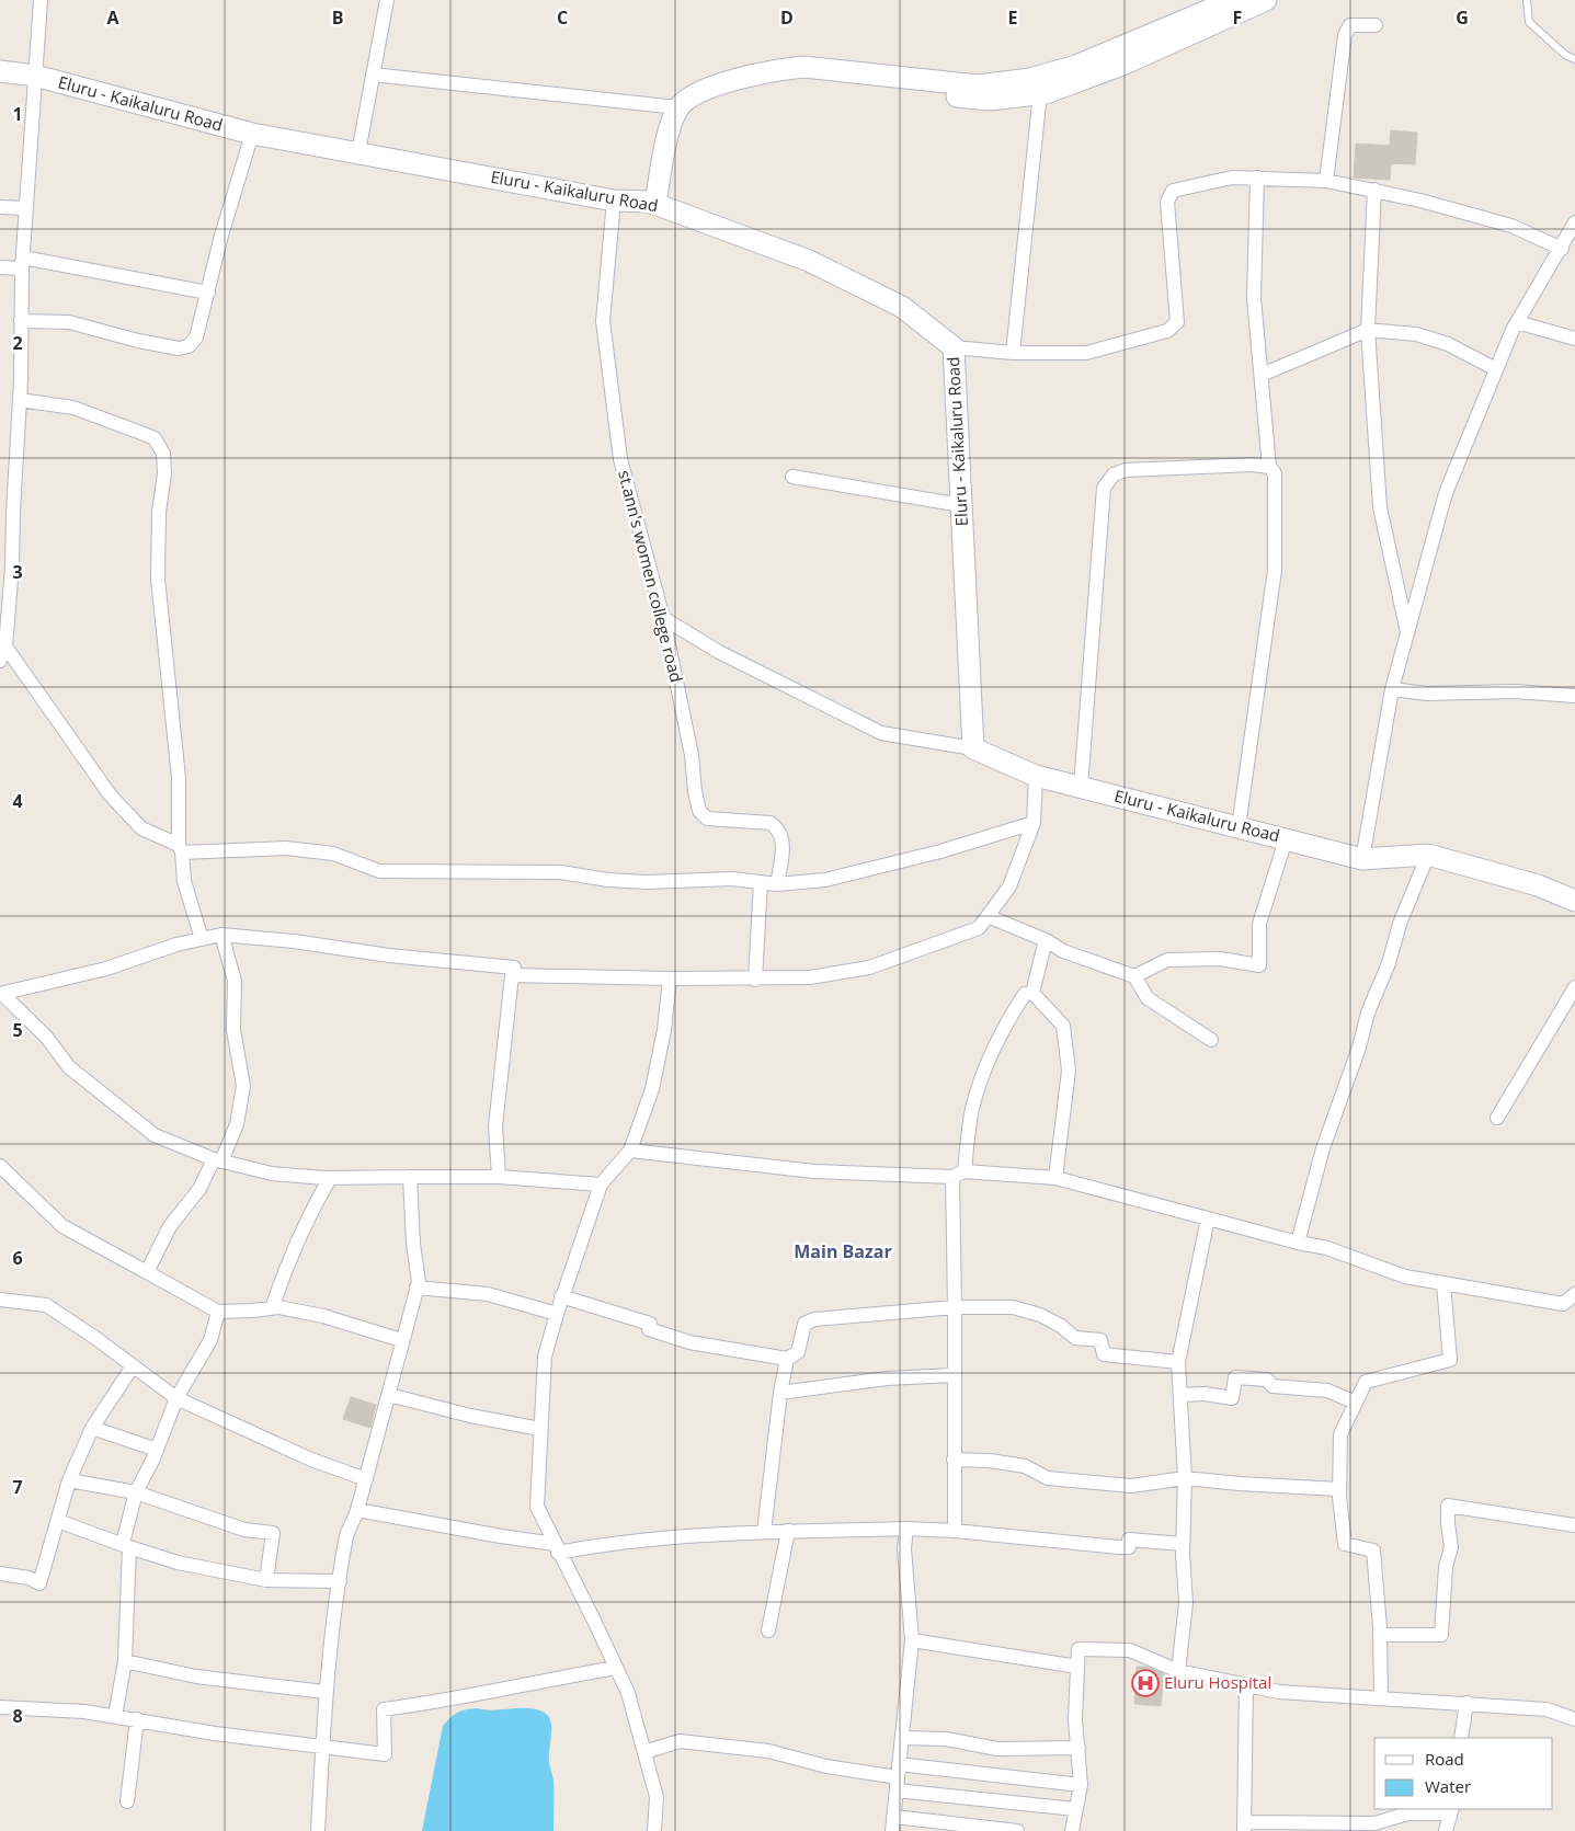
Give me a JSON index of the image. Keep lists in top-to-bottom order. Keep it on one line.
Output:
{"streets":{"main road":["Eluru - Kaikaluru Road"],"street":["st.ann's women college road"]},"crossings":[["Eluru - Kaikaluru Road","st.ann's women college road"]],"districts":["Main Bazar"],"places":{"hospital":["Eluru Hospital"]},"legend":["Road","Water"],"grid":{"columns":["A","B","C","D","E","F","G"],"rows":["1","2","3","4","5","6","7","8"]}}
